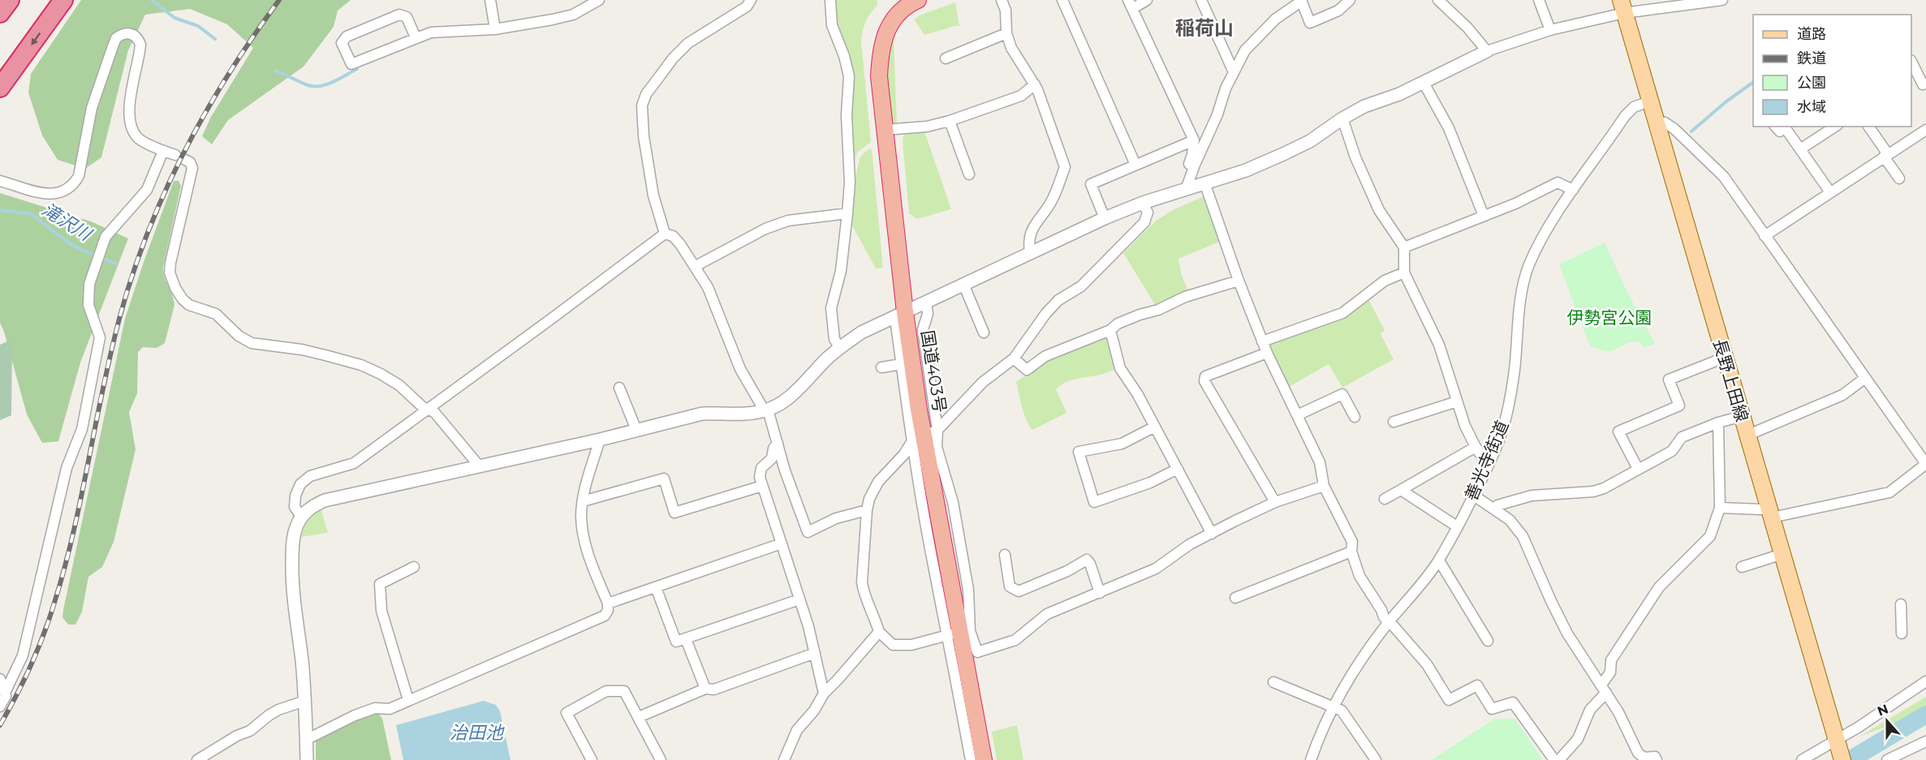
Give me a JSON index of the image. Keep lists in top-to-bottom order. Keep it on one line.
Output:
{"streets":{"highway":["国道403号"],"main road":["長野上田線"],"street":["善光寺街道"]},"crossings":[["長野上田線","善光寺街道"]],"districts":["稲荷山"],"water":["滝沢川","治田池"],"parks":["伊勢宮公園"],"legend":["道路","鉄道","公園","水域"],"north":"top"}
